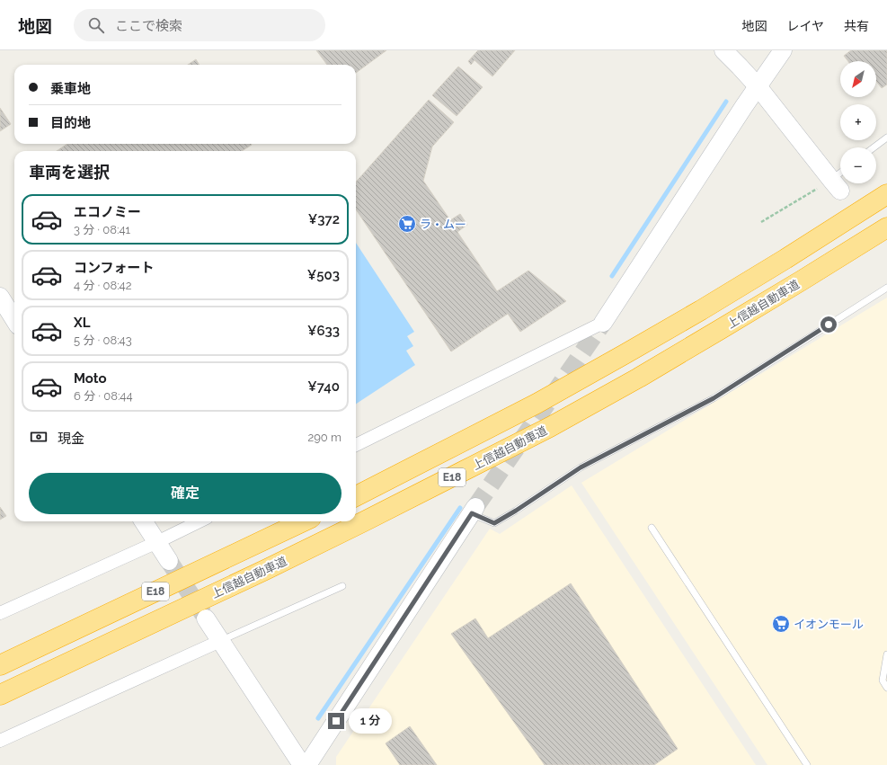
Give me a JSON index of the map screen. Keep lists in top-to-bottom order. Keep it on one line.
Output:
{"streets":{"highway":["上信越自動車道","E18"]},"places":{"supermarket":["ラ・ムー","イオンモール"]},"north":"bottom left","page":{"header":"地図","search":"ここで検索","nav":["地図","レイヤ","共有"],"map_buttons":["+","−"],"banner":["乗車地","目的地"],"heading":"車両を選択","list":[{"name":"エコノミー","note":"3 分 · 08:41","value":"¥372"},{"name":"コンフォート","note":"4 分 · 08:42","value":"¥503"},{"name":"XL","note":"5 分 · 08:43","value":"¥633"},{"name":"Moto","note":"6 分 · 08:44","value":"¥740"}],"pay":["現金","290 m"],"buttons":"確定","bubble":"1 分"}}
